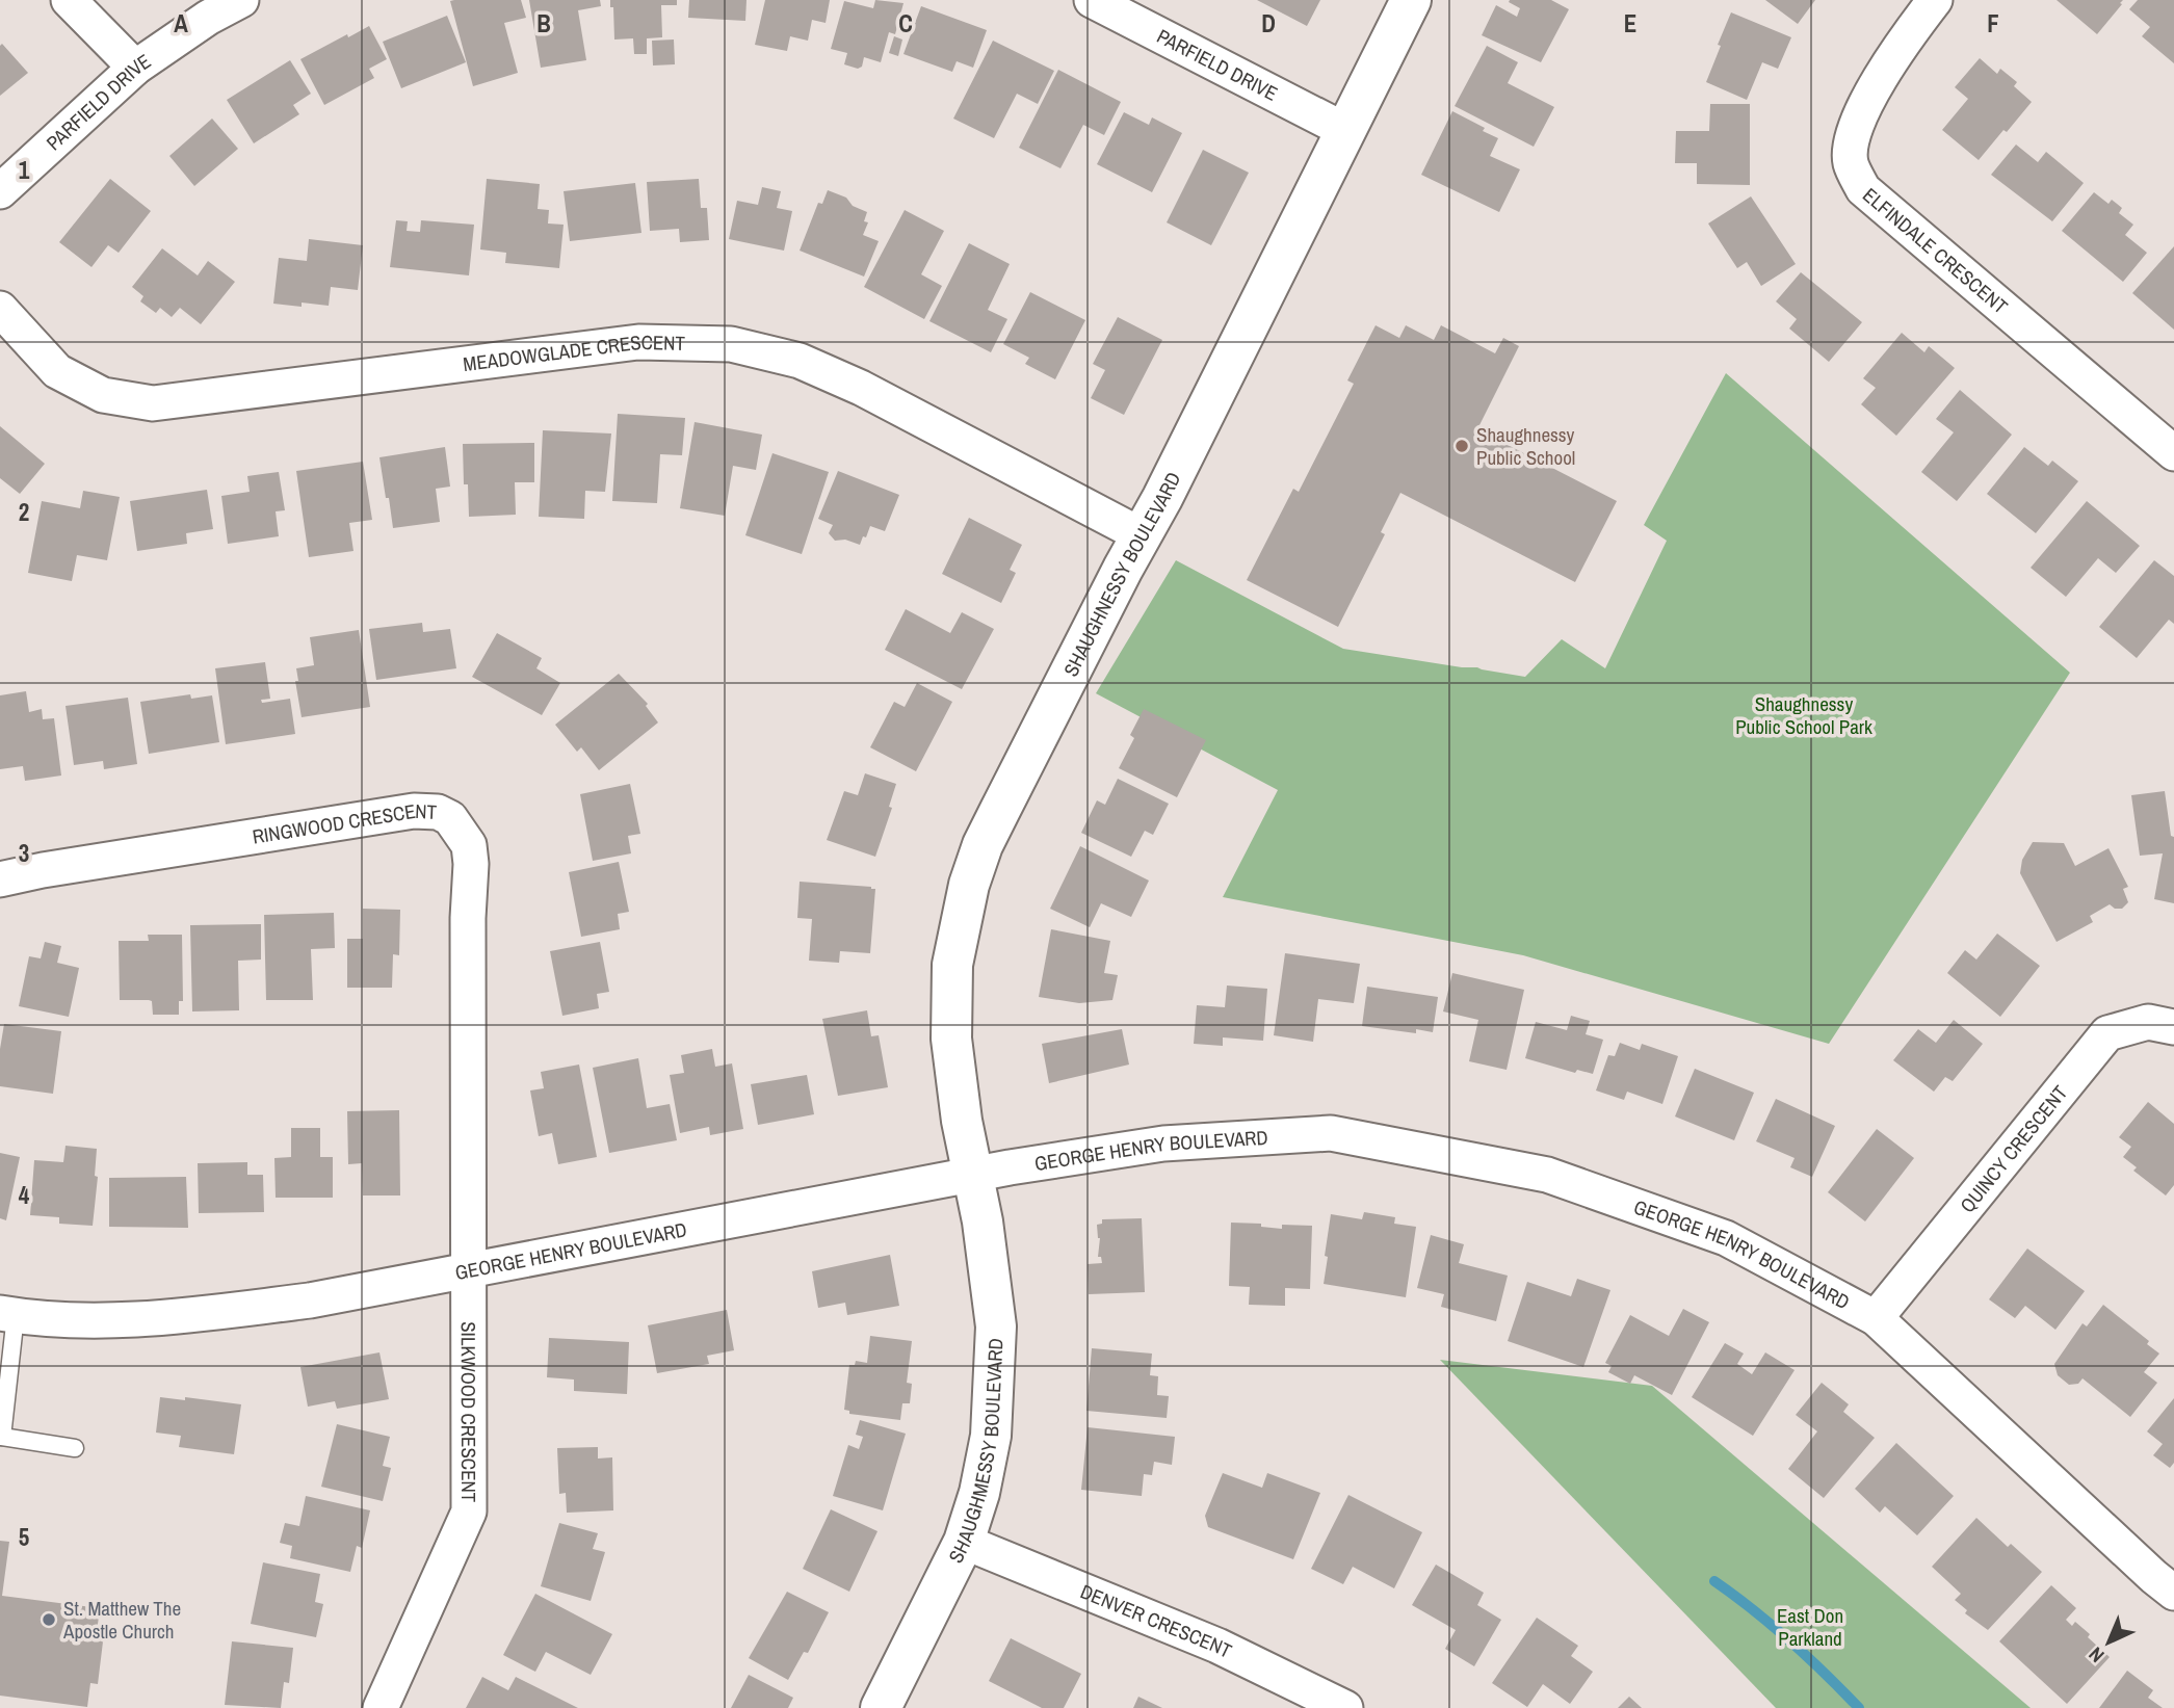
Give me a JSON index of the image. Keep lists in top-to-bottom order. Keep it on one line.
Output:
{"streets":{"street":["PARFIELD DRIVE","ELFINDALE CRESCENT","MEADOWGLADE CRESCENT","SHAUGHNESSY BOULEVARD","RINGWOOD CRESCENT","QUINCY CRESCENT","GEORGE HENRY BOULEVARD","SILKWOOD CRESCENT","SHAUGHMESSY BOULEVARD","DENVER CRESCENT"]},"crossings":[["PARFIELD DRIVE","SHAUGHNESSY BOULEVARD"],["MEADOWGLADE CRESCENT","SHAUGHNESSY BOULEVARD"],["SHAUGHNESSY BOULEVARD","GEORGE HENRY BOULEVARD"],["SHAUGHNESSY BOULEVARD","SHAUGHMESSY BOULEVARD"],["RINGWOOD CRESCENT","GEORGE HENRY BOULEVARD"],["RINGWOOD CRESCENT","SILKWOOD CRESCENT"],["QUINCY CRESCENT","GEORGE HENRY BOULEVARD"],["GEORGE HENRY BOULEVARD","SILKWOOD CRESCENT"],["GEORGE HENRY BOULEVARD","SHAUGHMESSY BOULEVARD"],["SHAUGHMESSY BOULEVARD","DENVER CRESCENT"]],"parks":["Shaughnessy Public School Park","East Don Parkland"],"places":["Shaughnessy Public School","St. Matthew The Apostle Church"],"north":"bottom left","grid":{"columns":["A","B","C","D","E","F"],"rows":["1","2","3","4","5"]}}
